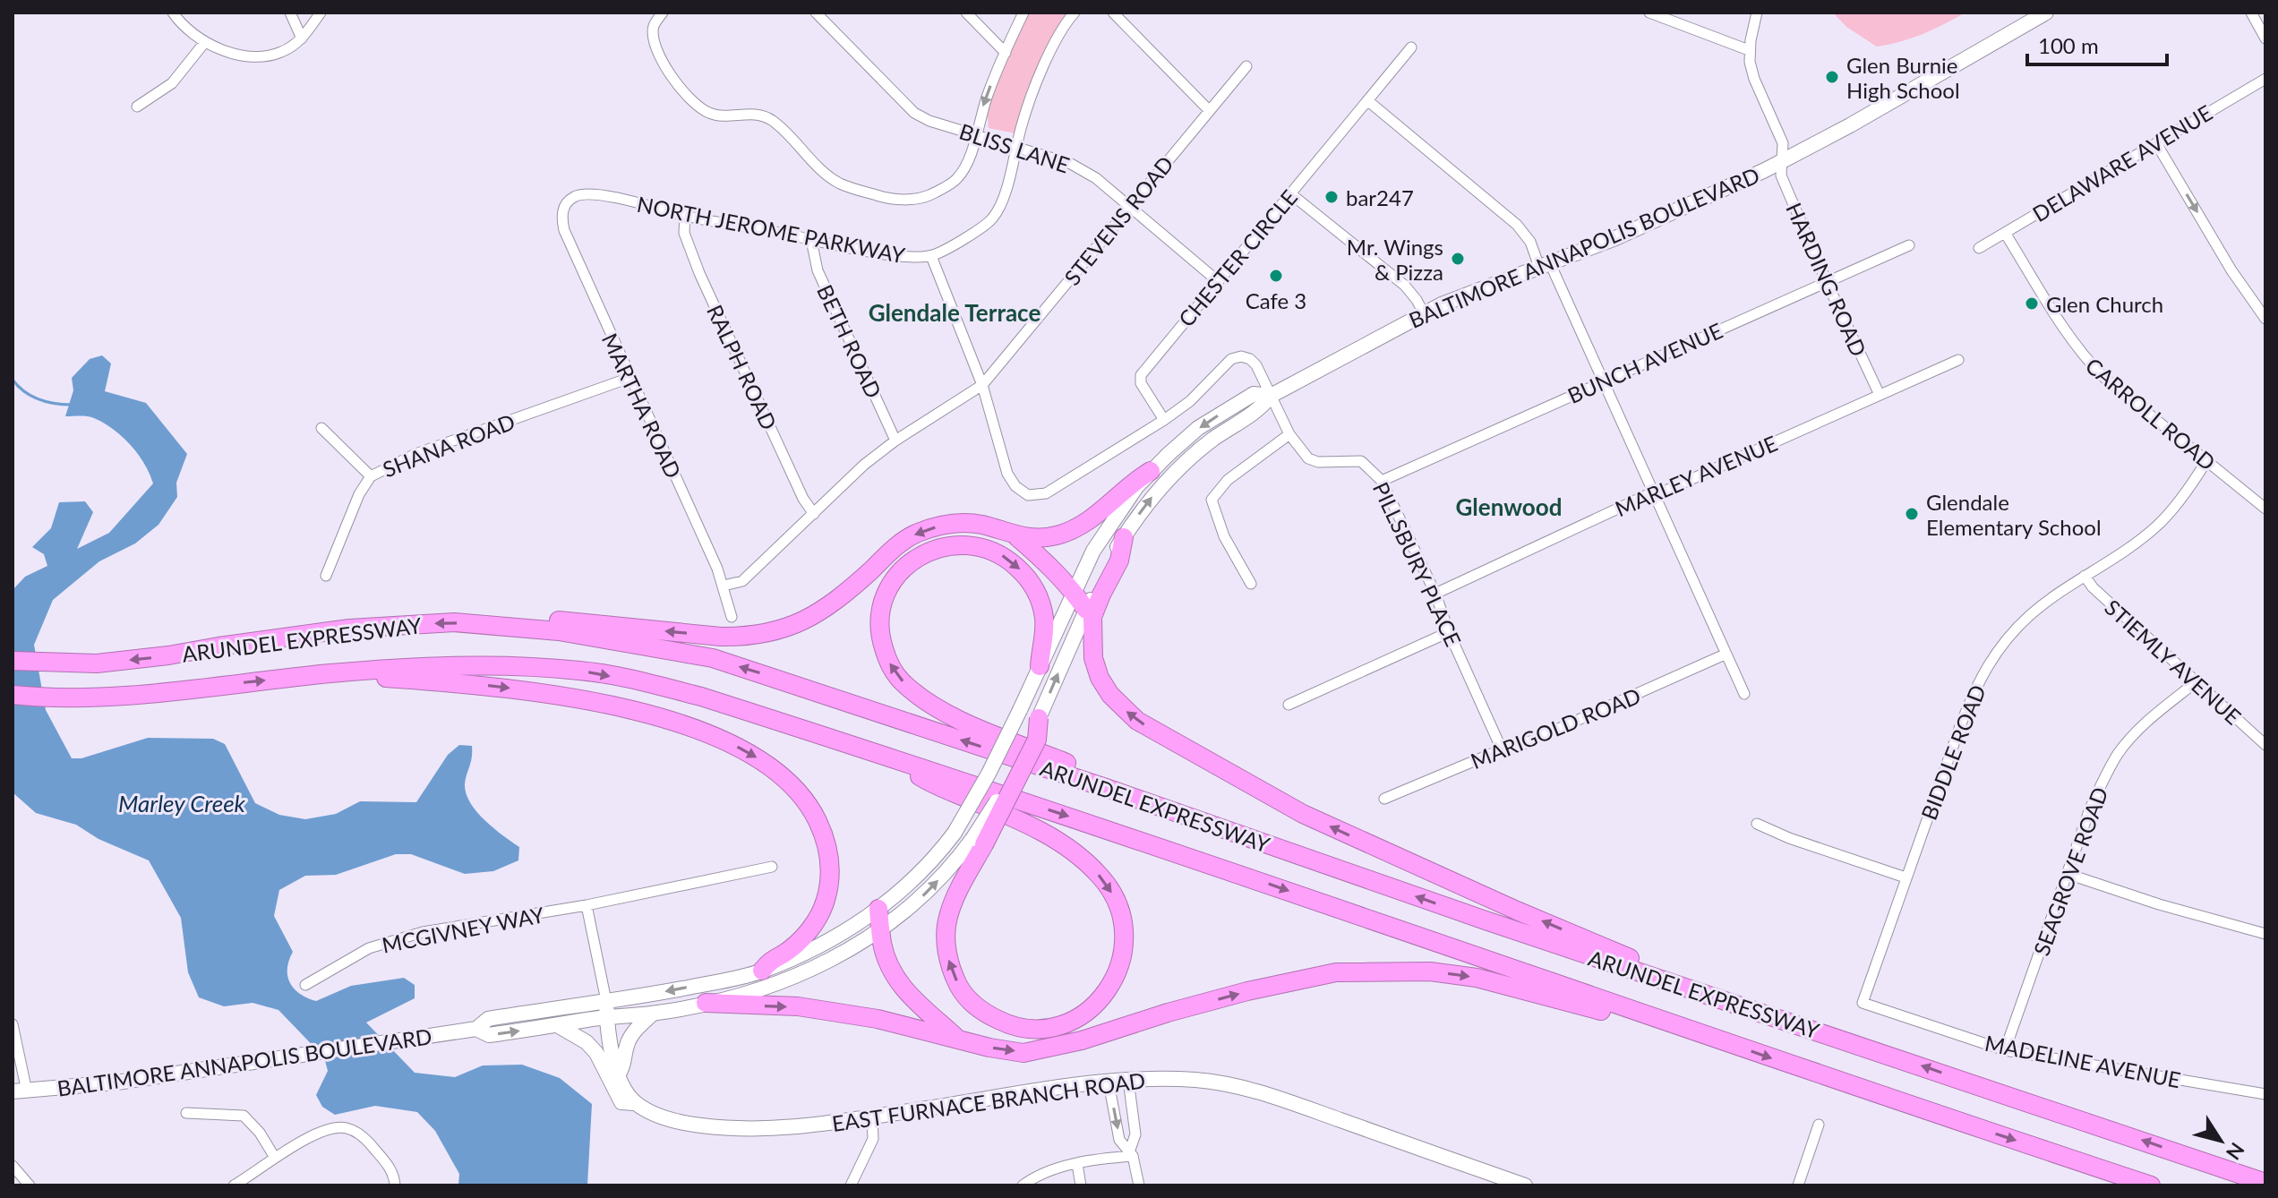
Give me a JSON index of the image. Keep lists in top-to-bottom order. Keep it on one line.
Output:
{"streets":{"highway":["ARUNDEL EXPRESSWAY"],"main road":["BALTIMORE ANNAPOLIS BOULEVARD","EAST FURNACE BRANCH ROAD"],"street":["BLISS LANE","DELAWARE AVENUE","STEVENS ROAD","NORTH JEROME PARKWAY","CHESTER CIRCLE","HARDING ROAD","BETH ROAD","BUNCH AVENUE","RALPH ROAD","MARTHA ROAD","CARROLL ROAD","SHANA ROAD","MARLEY AVENUE","PILLSBURY PLACE","STIEMLY AVENUE","MARIGOLD ROAD","BIDDLE ROAD","SEAGROVE ROAD","MCGIVNEY WAY","MADELINE AVENUE"]},"crossings":[["BLISS LANE","STEVENS ROAD"],["BLISS LANE","NORTH JEROME PARKWAY"],["BLISS LANE","CHESTER CIRCLE"],["DELAWARE AVENUE","CARROLL ROAD"],["STEVENS ROAD","BETH ROAD"],["STEVENS ROAD","RALPH ROAD"],["STEVENS ROAD","MARTHA ROAD"],["NORTH JEROME PARKWAY","BETH ROAD"],["NORTH JEROME PARKWAY","RALPH ROAD"],["NORTH JEROME PARKWAY","MARTHA ROAD"],["BALTIMORE ANNAPOLIS BOULEVARD","HARDING ROAD"],["BALTIMORE ANNAPOLIS BOULEVARD","PILLSBURY PLACE"],["BALTIMORE ANNAPOLIS BOULEVARD","EAST FURNACE BRANCH ROAD"],["CHESTER CIRCLE","PILLSBURY PLACE"],["HARDING ROAD","BUNCH AVENUE"],["HARDING ROAD","MARLEY AVENUE"],["BUNCH AVENUE","PILLSBURY PLACE"],["MARTHA ROAD","SHANA ROAD"],["CARROLL ROAD","BIDDLE ROAD"],["MARLEY AVENUE","PILLSBURY PLACE"],["PILLSBURY PLACE","MARIGOLD ROAD"],["STIEMLY AVENUE","BIDDLE ROAD"],["STIEMLY AVENUE","SEAGROVE ROAD"],["BIDDLE ROAD","MADELINE AVENUE"],["SEAGROVE ROAD","MADELINE AVENUE"]],"districts":["Glendale Terrace","Glenwood"],"water":["Marley Creek"],"places":["Glen Burnie High School","bar247","Mr. Wings & Pizza","Cafe 3","Glen Church","Glendale Elementary School"],"scale_bar":"100 m","north":"bottom right"}
